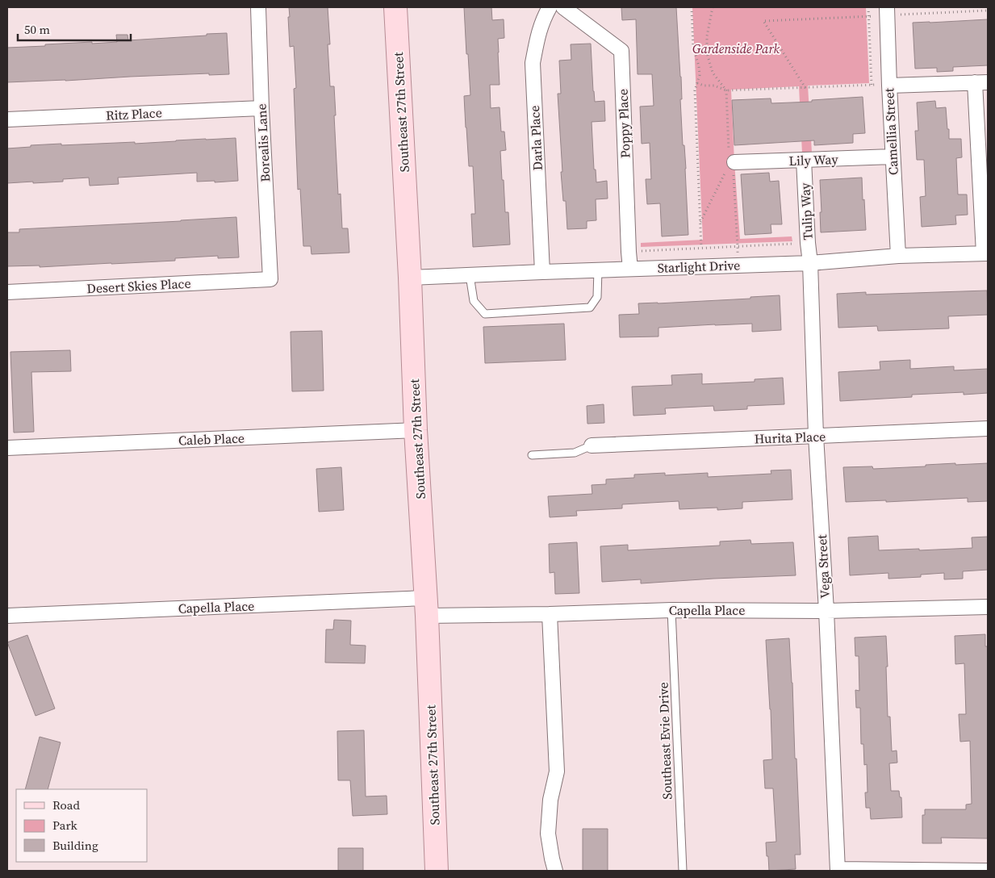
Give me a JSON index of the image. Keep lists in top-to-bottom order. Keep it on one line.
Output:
{"streets":{"main road":["Southeast 27th Street"],"street":["Ritz Place","Poppy Place","Camellia Street","Darla Place","Borealis Lane","Lily Way","Tulip Way","Starlight Drive","Desert Skies Place","Hurita Place","Caleb Place","Vega Street","Capella Place"],"lane":["Southeast Evie Drive"]},"crossings":[["Southeast 27th Street","Starlight Drive"],["Southeast 27th Street","Caleb Place"],["Southeast 27th Street","Capella Place"],["Ritz Place","Borealis Lane"],["Poppy Place","Starlight Drive"],["Camellia Street","Lily Way"],["Camellia Street","Starlight Drive"],["Darla Place","Starlight Drive"],["Borealis Lane","Desert Skies Place"],["Lily Way","Tulip Way"],["Tulip Way","Starlight Drive"],["Tulip Way","Vega Street"],["Starlight Drive","Vega Street"],["Hurita Place","Vega Street"],["Vega Street","Capella Place"],["Capella Place","Southeast Evie Drive"]],"parks":["Gardenside Park"],"legend":["Road","Park","Building"],"scale_bar":"50 m"}
